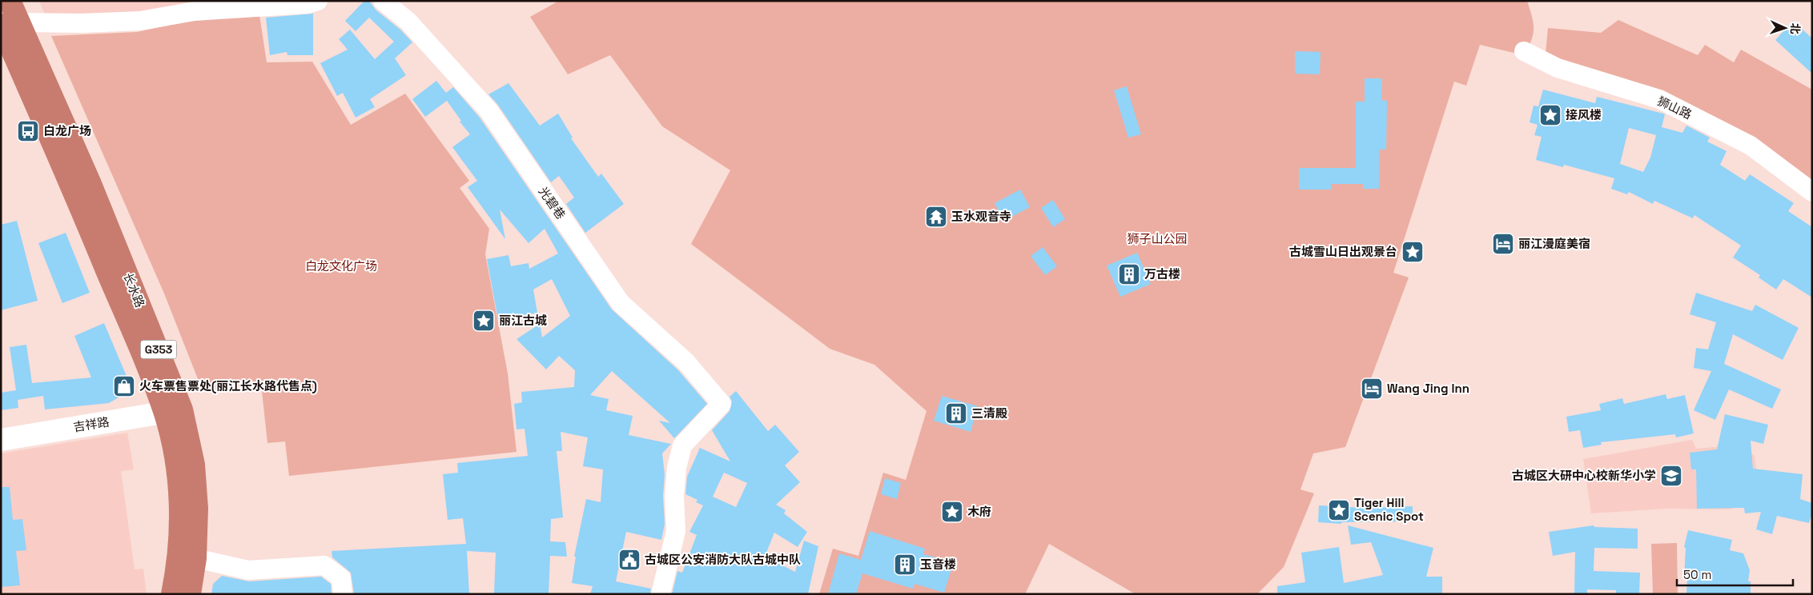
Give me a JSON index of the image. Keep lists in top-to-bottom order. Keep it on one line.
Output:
{"streets":{"highway":["长水路","G353"],"street":["狮山路","光碧巷","吉祥路"]},"crossings":[["长水路","吉祥路"]],"parks":["狮子山公园","白龙文化广场"],"places":{"place":["接风楼","古城雪山日出观景台","丽江古城","Tiger Hill Scenic Spot","木府"],"bus stop":["白龙广场"],"temple":["玉水观音寺"],"hotel":["丽江漫庭美宿","Wang Jing Inn"],"building":["万古楼","三清殿","玉音楼"],"shop":["火车票售票处(丽江长水路代售点)"],"school or university":["古城区大研中心校新华小学"],"public building":["古城区公安消防大队古城中队"]},"scale_bar":"50 m","north":"right"}
